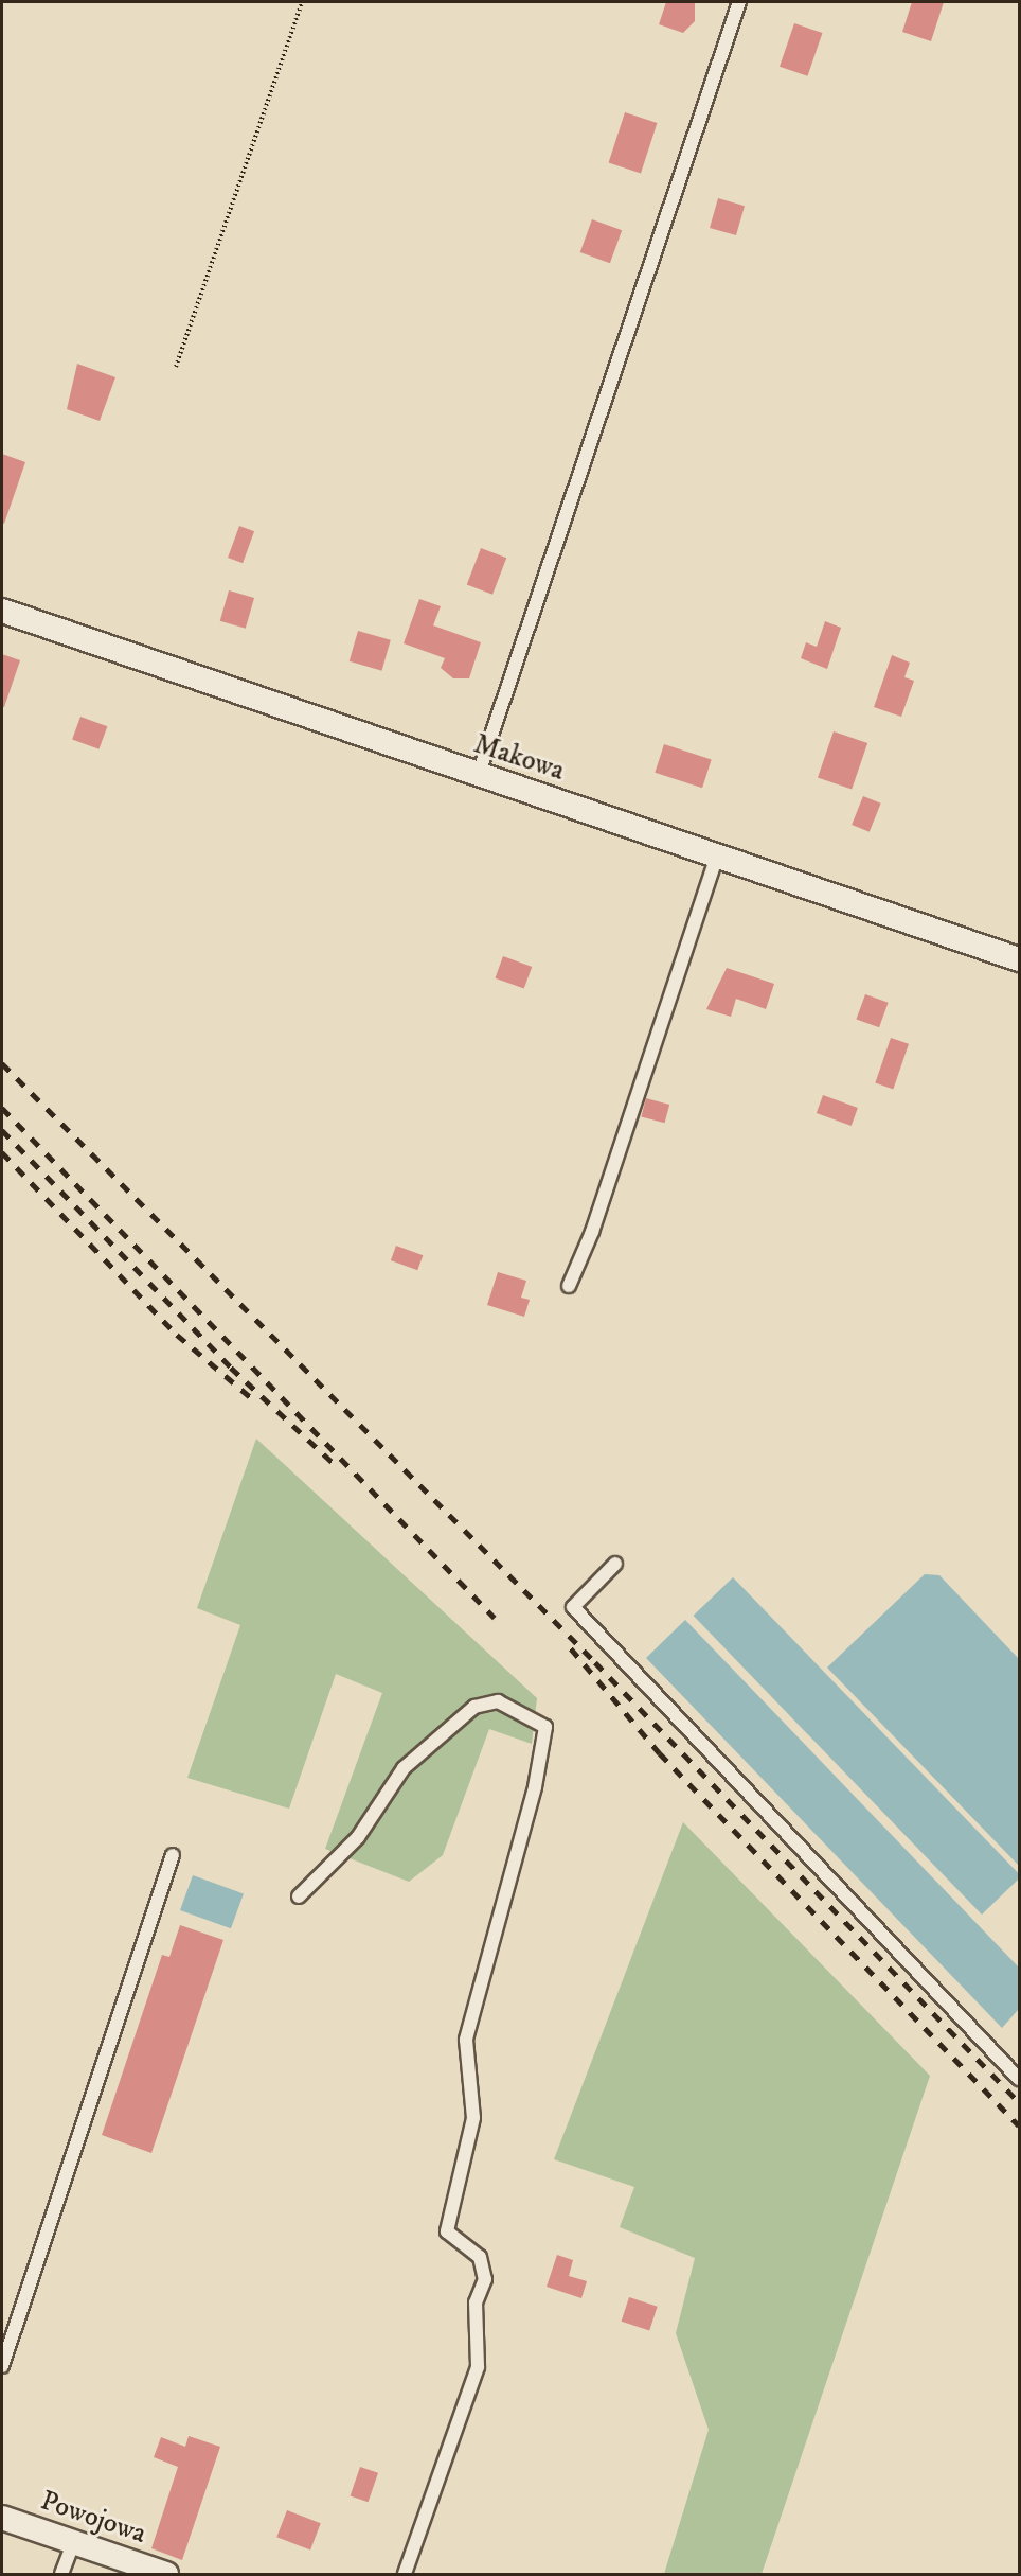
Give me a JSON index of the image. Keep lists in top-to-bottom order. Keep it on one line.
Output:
{"streets":{"street":["Makowa","Powojowa"]}}
